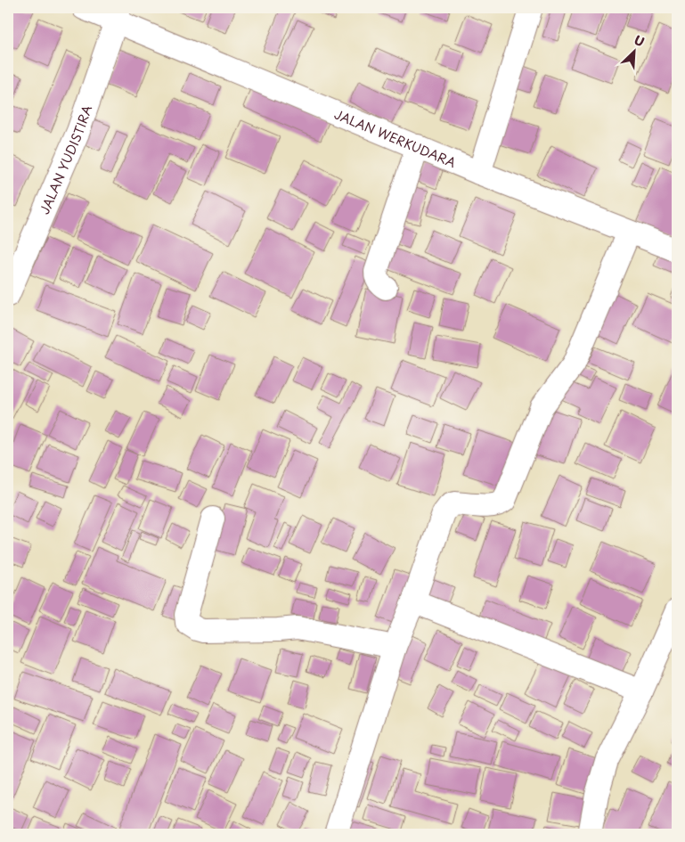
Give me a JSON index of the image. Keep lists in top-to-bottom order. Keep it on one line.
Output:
{"streets":{"street":["JALAN WERKUDARA","JALAN YUDISTIRA"]},"crossings":[["JALAN WERKUDARA","JALAN YUDISTIRA"]],"north":"top right"}
